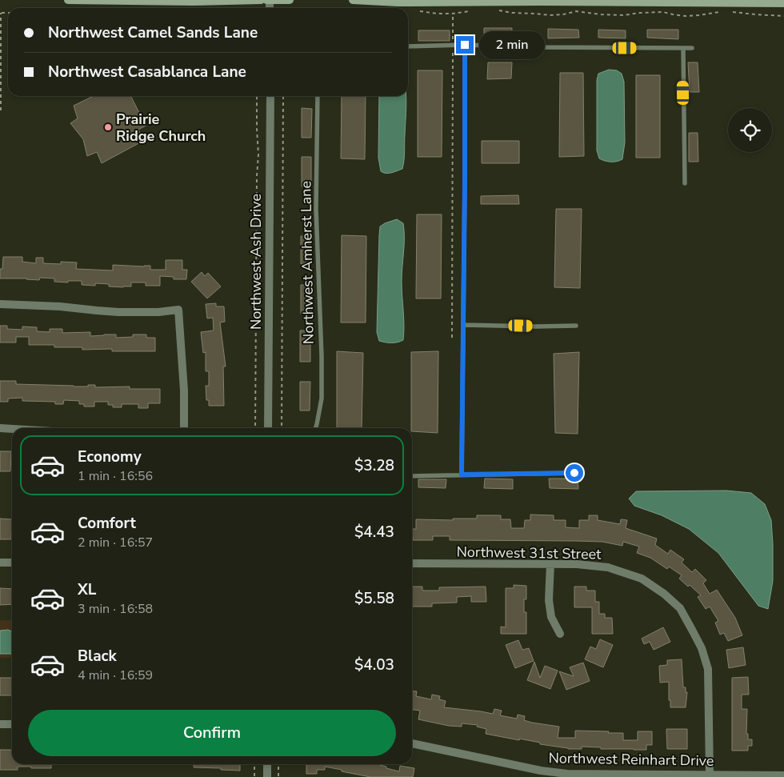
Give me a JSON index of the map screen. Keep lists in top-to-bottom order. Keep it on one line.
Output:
{"streets":{"street":["Northwest Ash Drive","Northwest 31st Street","Northwest Reinhart Drive"],"lane":["Northwest Amherst Lane"]},"crossings":[["Northwest 31st Street","Northwest Reinhart Drive"]],"places":["Prairie Ridge Church"],"page":{"banner":["Northwest Camel Sands Lane","Northwest Casablanca Lane"],"bubble":"2 min","list":[{"name":"Economy","note":"1 min · 16:56","value":"$3.28"},{"name":"Comfort","note":"2 min · 16:57","value":"$4.43"},{"name":"XL","note":"3 min · 16:58","value":"$5.58"},{"name":"Black","note":"4 min · 16:59","value":"$4.03"}],"buttons":"Confirm"}}
